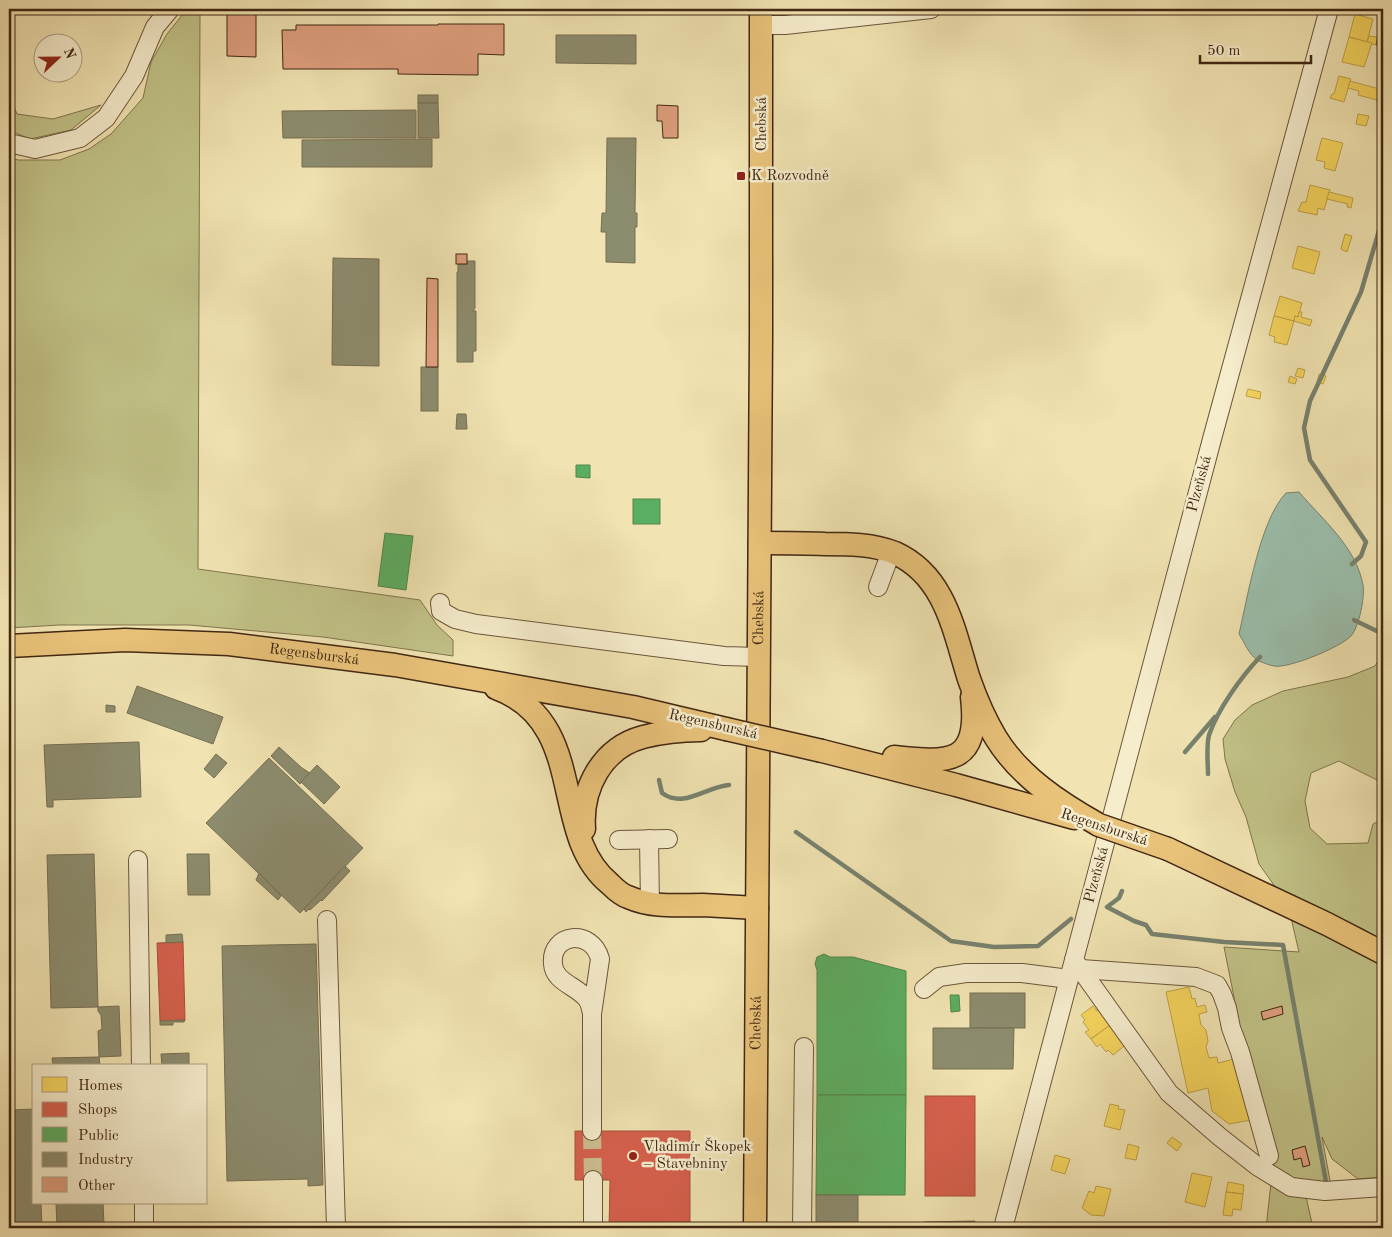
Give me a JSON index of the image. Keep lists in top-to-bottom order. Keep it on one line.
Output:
{"streets":{"main road":["Chebská","Regensburská"],"street":["Plzeňská"]},"places":{"transit":["K Rozvodně"],"other":["Vladimír Škopek – Stavebniny"]},"legend":["Homes","Shops","Public","Industry","Other"],"scale_bar":"50 m","north":"right"}
